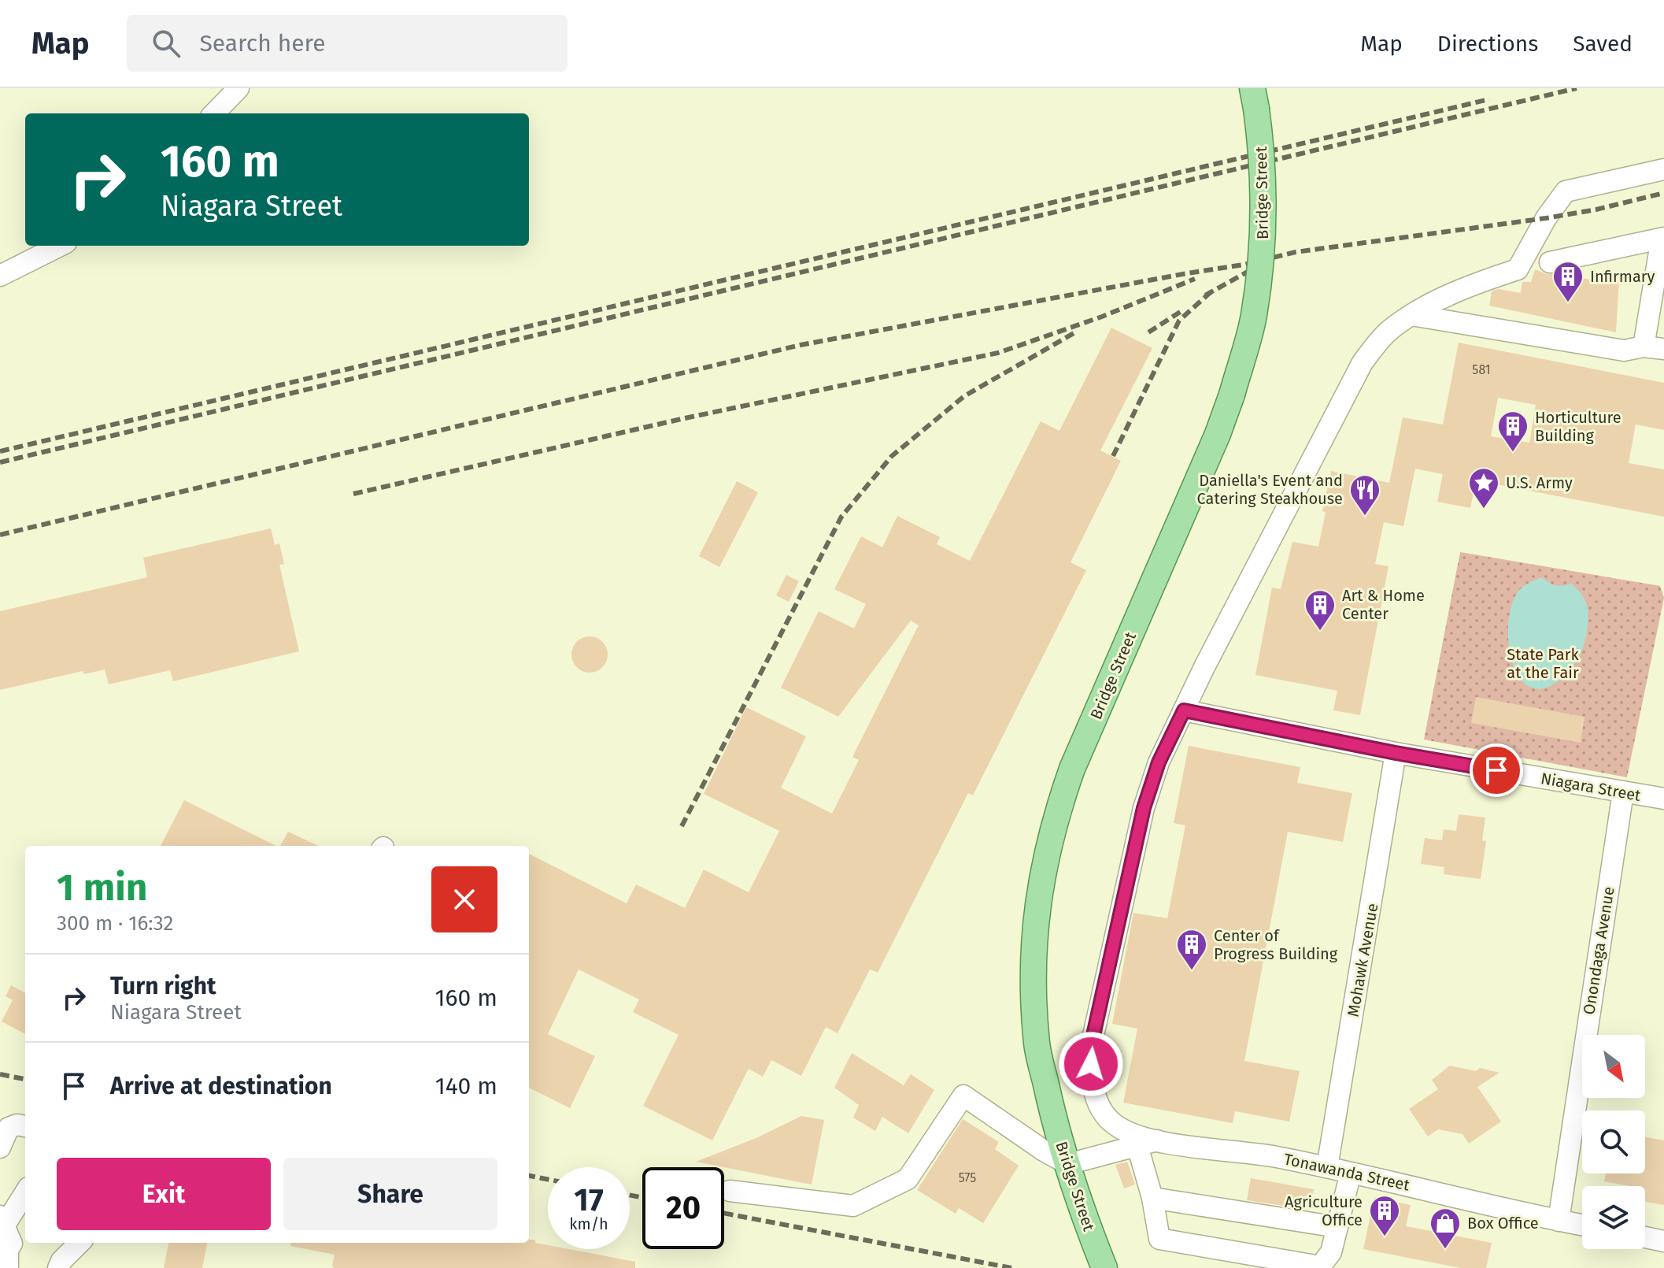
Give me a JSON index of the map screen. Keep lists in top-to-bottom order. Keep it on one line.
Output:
{"streets":{"main road":["Bridge Street"],"lane":["Niagara Street","Onondaga Avenue","Mohawk Avenue","Tonawanda Street"]},"crossings":[["Niagara Street","Onondaga Avenue"],["Niagara Street","Mohawk Avenue"],["Niagara Street","Tonawanda Street"],["Onondaga Avenue","Tonawanda Street"],["Mohawk Avenue","Tonawanda Street"]],"parks":["State Park at the Fair"],"places":{"building":["Infirmary","Horticulture Building","Art & Home Center","Center of Progress Building","Agriculture Office"],"place":["U.S. Army"],"restaurant":["Daniella's Event and Catering Steakhouse"],"shop":["Box Office"]},"house_numbers":["581","575"],"north":"bottom right","page":{"header":"Map","search":"Search here","nav":["Map","Directions","Saved"],"turn":["160 m","Niagara Street"],"heading":["1 min","300 m · 16:32"],"list":[{"name":"Turn right","note":"Niagara Street","value":"160 m"},{"name":"Arrive at destination","value":"140 m"}],"buttons":["Exit","Share"],"speed":"17 km/h","limit":"20"}}
